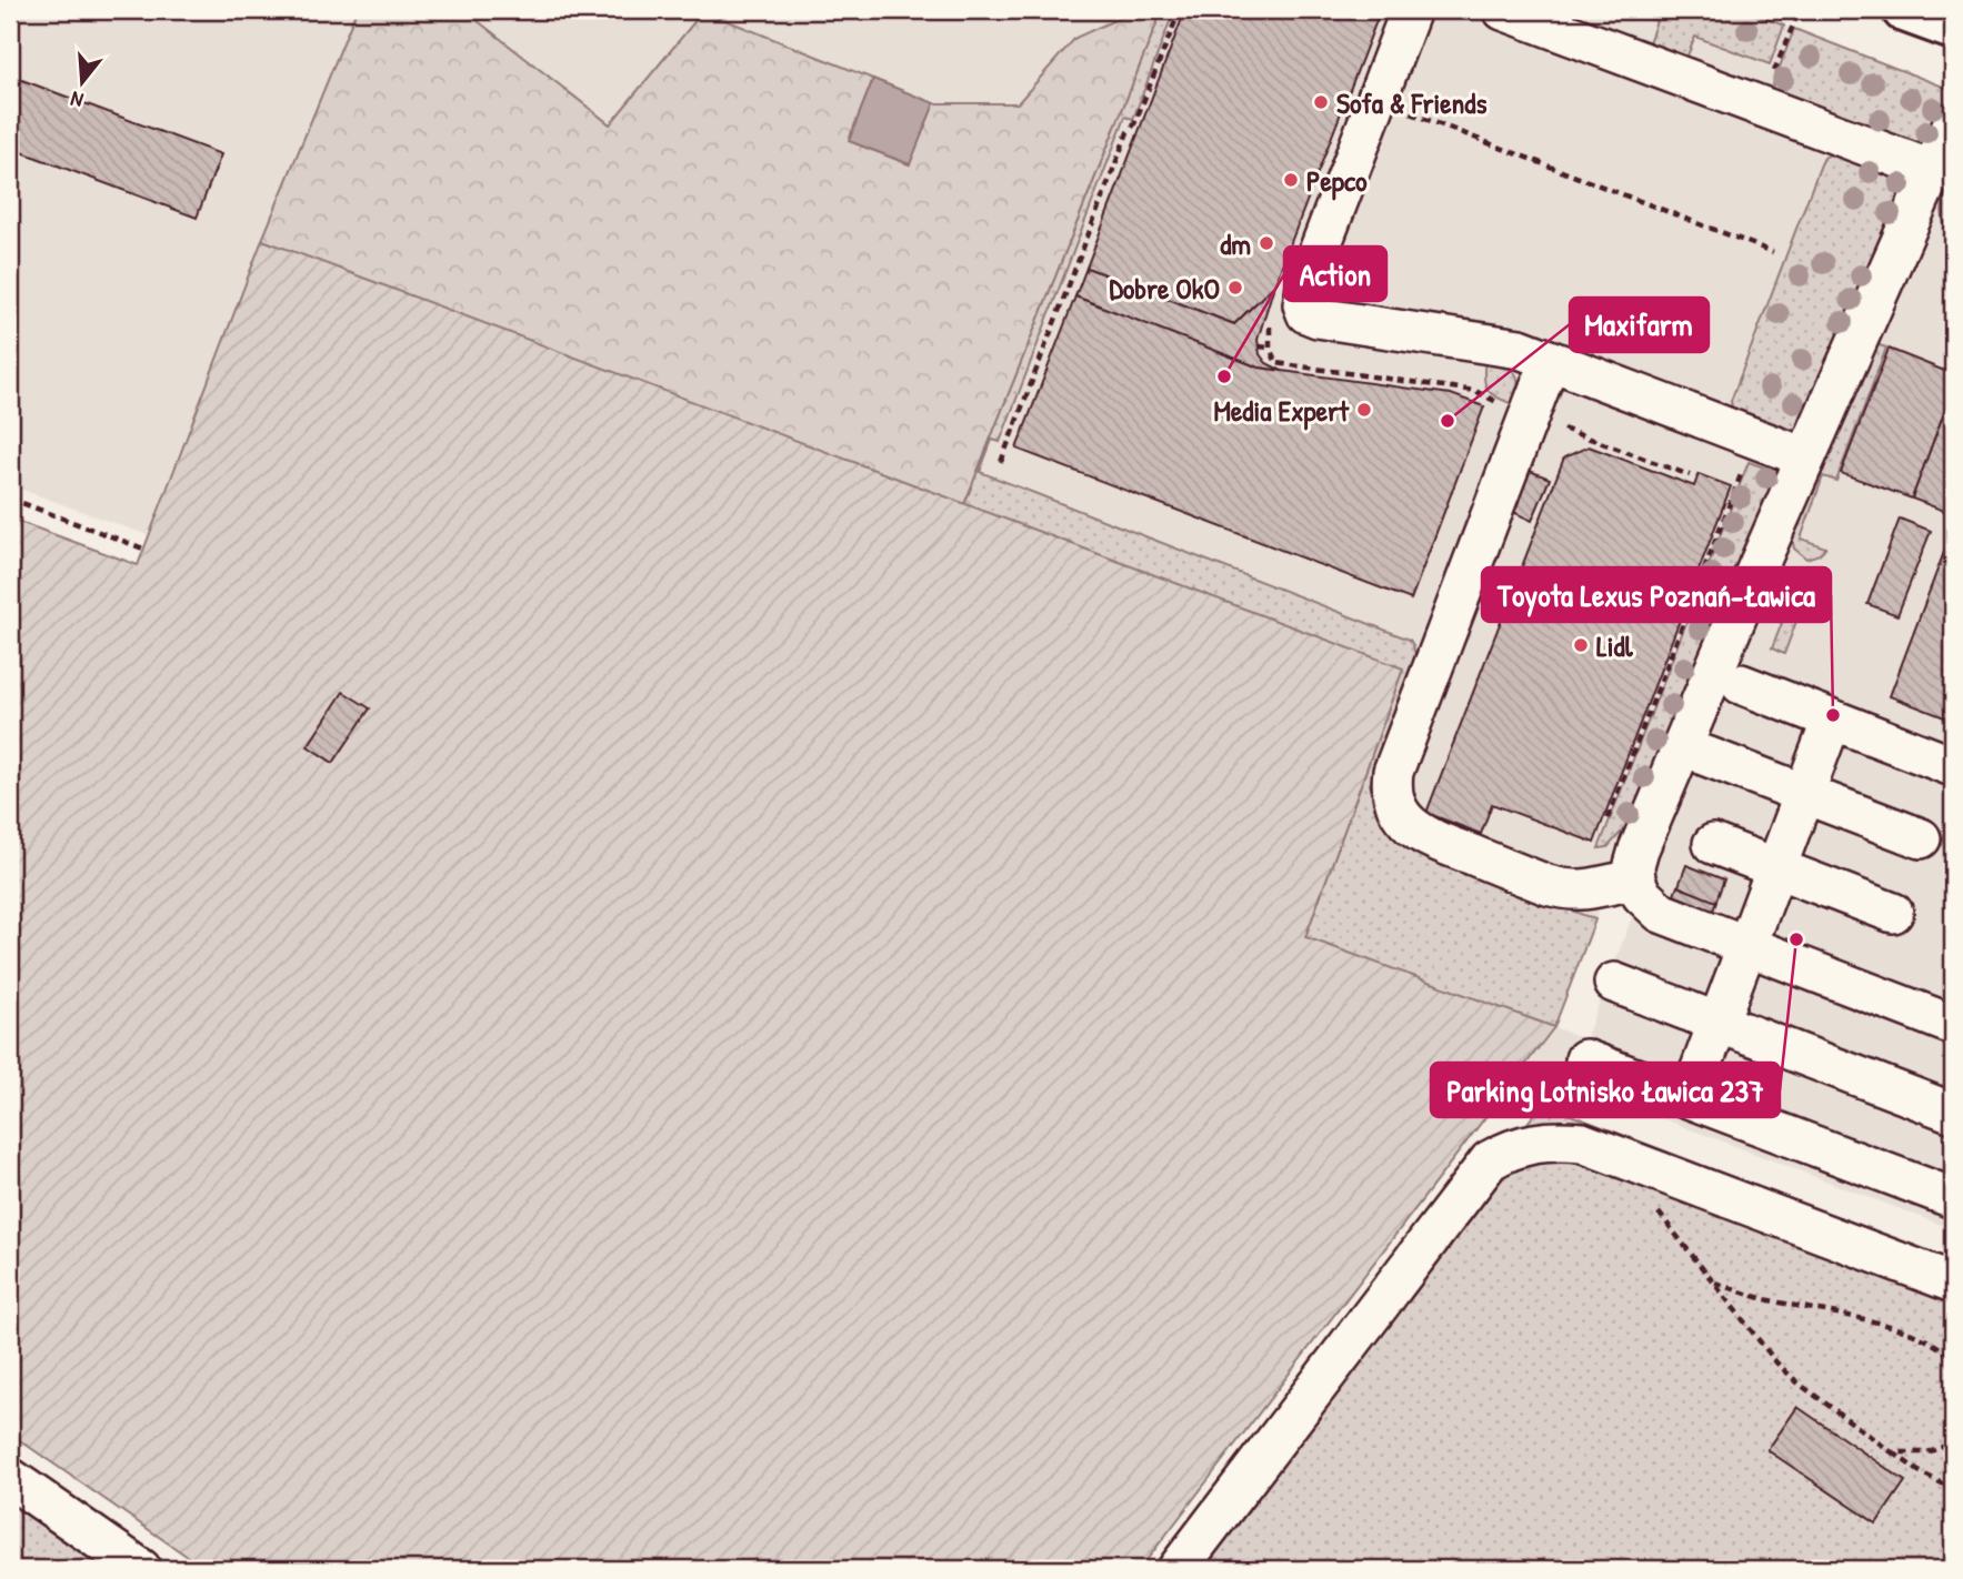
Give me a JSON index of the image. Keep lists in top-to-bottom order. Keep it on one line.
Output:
{"places":["Sofa & Friends","Pepco","dm","Dobre OkO","Action","Media Expert","Maxifarm","Lidl","Toyota Lexus Poznań-Ławica","Parking Lotnisko Ławica 237"],"north":"bottom"}
